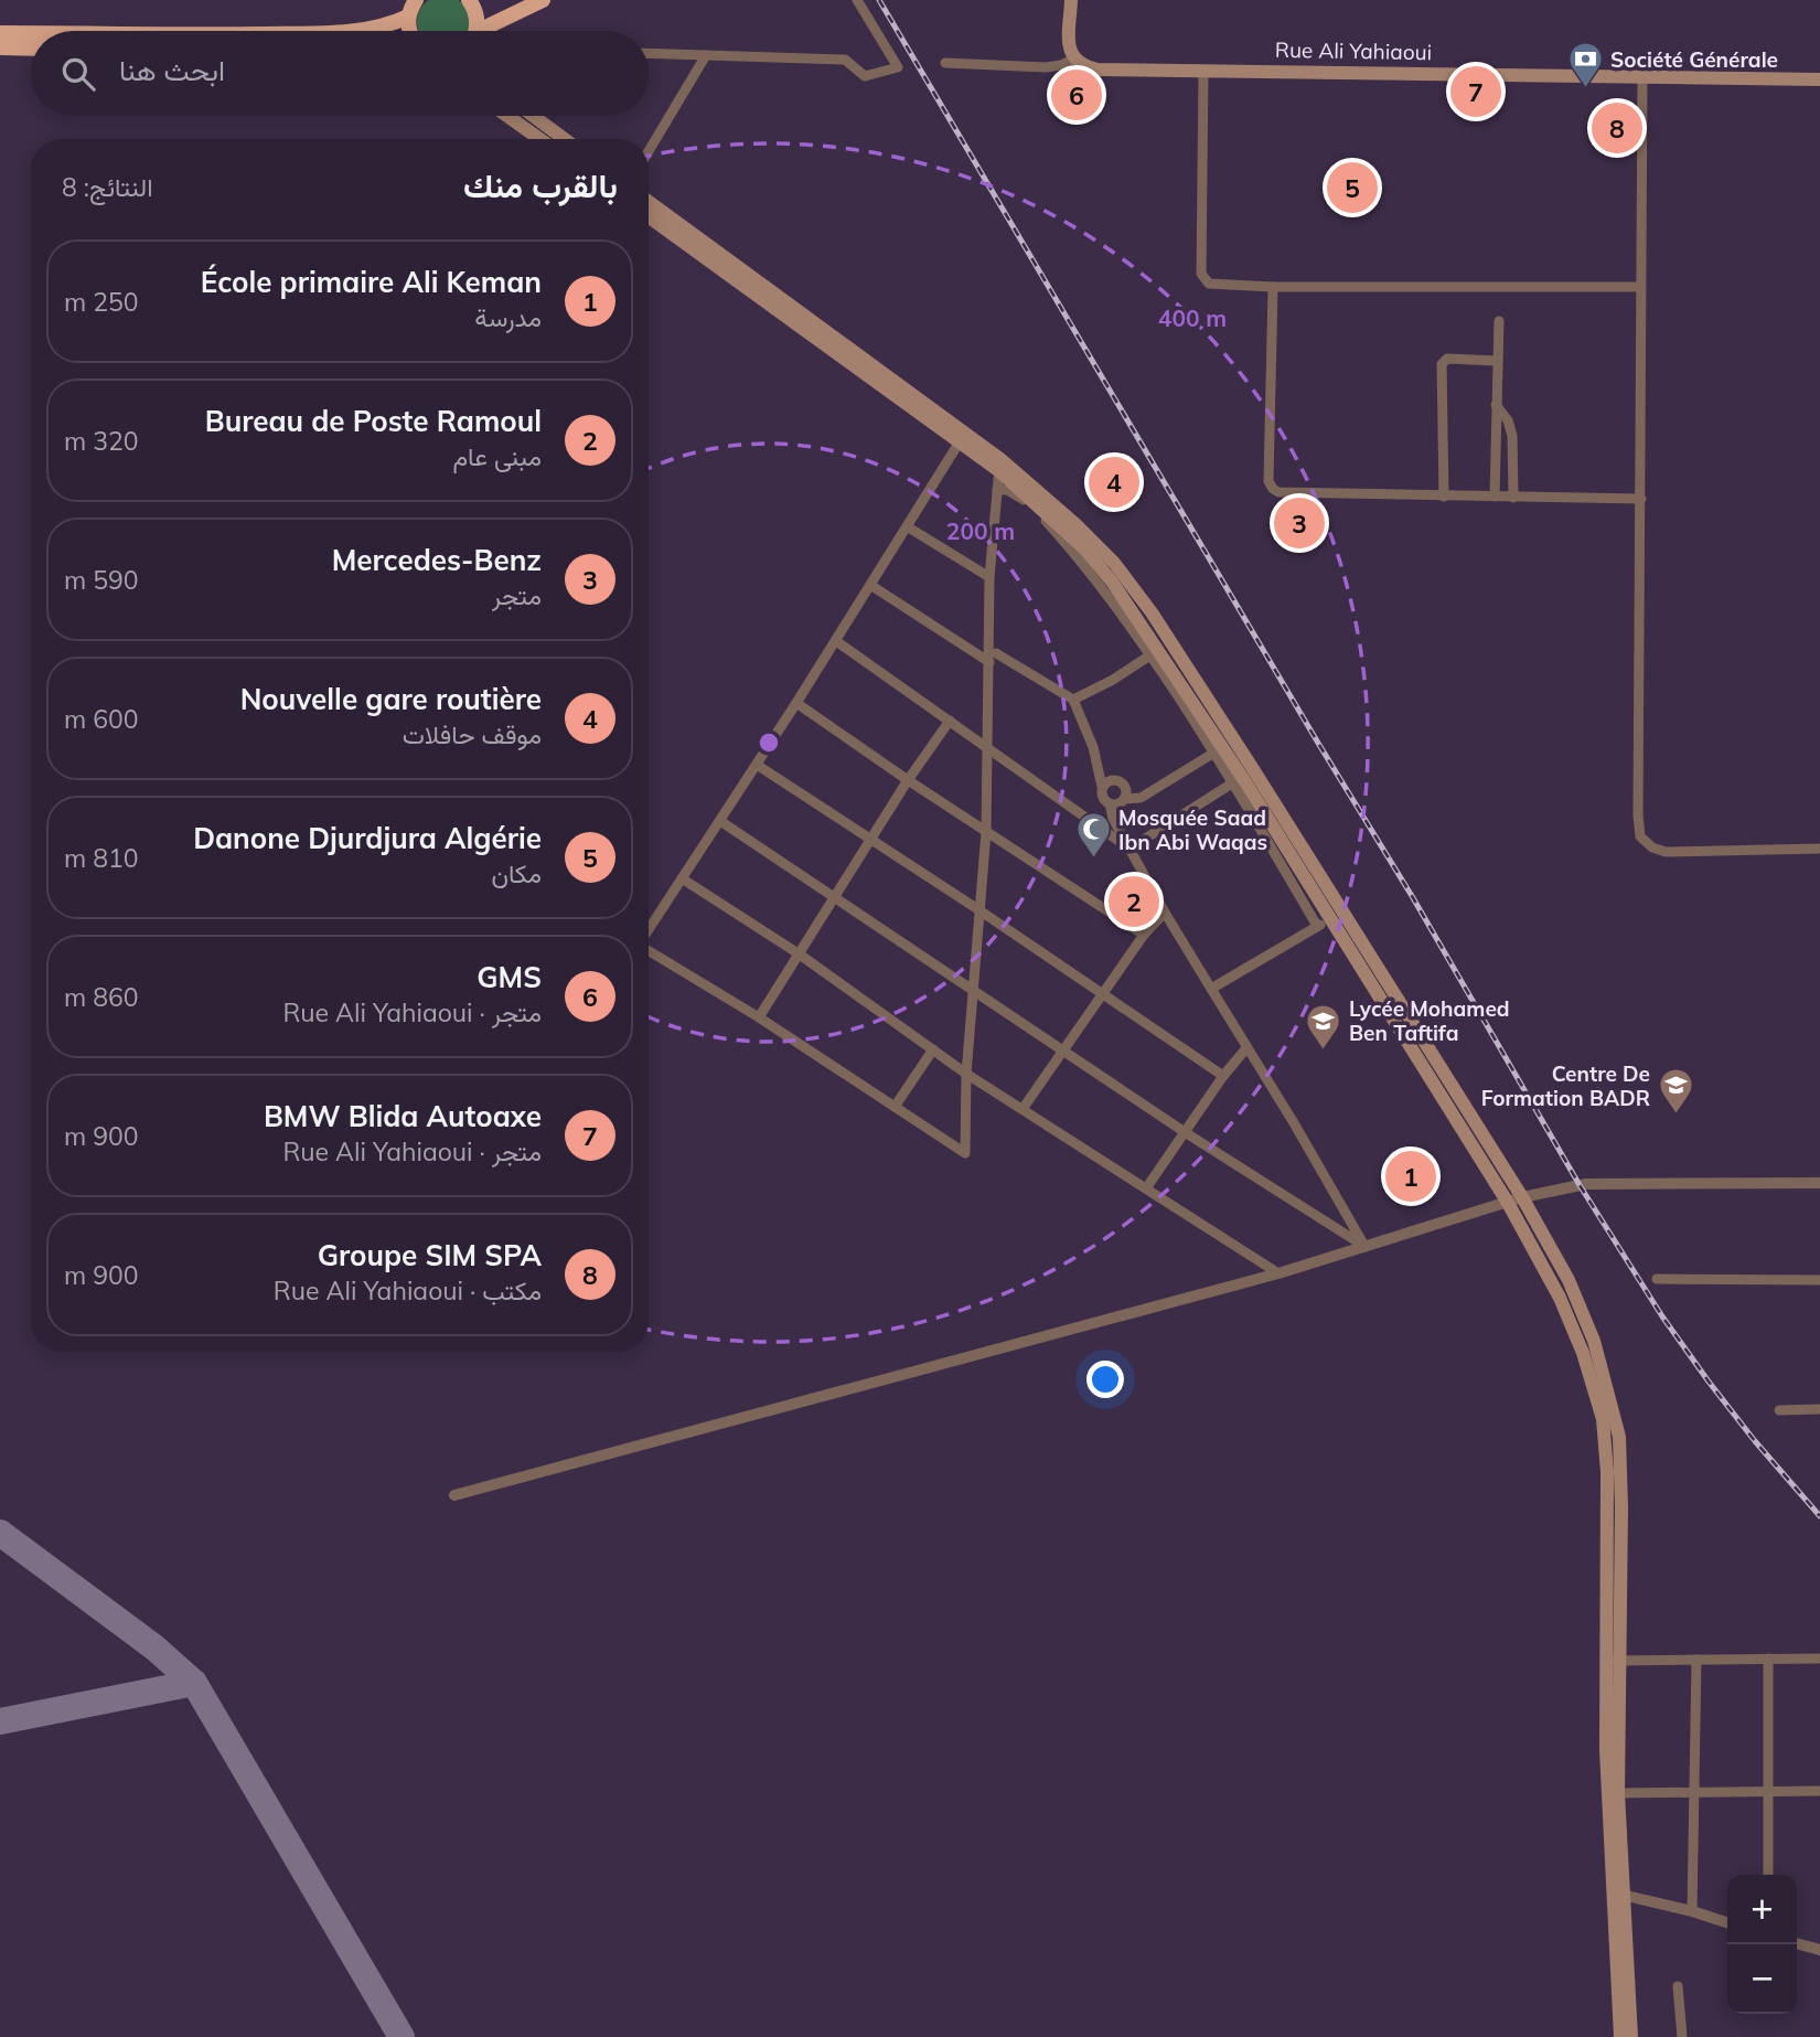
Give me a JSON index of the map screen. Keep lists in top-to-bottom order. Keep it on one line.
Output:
{"streets":{"main road":["Rue Ali Yahiaoui"]},"places":{"bank":["Société Générale"],"mosque":["Mosquée Saad Ibn Abi Waqas"],"school or university":["Lycée Mohamed Ben Taftifa","Centre De Formation BADR"]},"page":{"search":"ابحث هنا","pins":["7","6","8","5","4","3","2","1"],"heading":["بالقرب منك","النتائج: 8"],"list":[{"mark":"1","name":"École primaire Ali Keman","note":"مدرسة","value":"250 m"},{"mark":"2","name":"Bureau de Poste Ramoul","note":"مبنى عام","value":"320 m"},{"mark":"3","name":"Mercedes-Benz","note":"متجر","value":"590 m"},{"mark":"4","name":"Nouvelle gare routière","note":"موقف حافلات","value":"600 m"},{"mark":"5","name":"Danone Djurdjura Algérie","note":"مكان","value":"810 m"},{"mark":"6","name":"GMS","note":"متجر · Rue Ali Yahiaoui","value":"860 m"},{"mark":"7","name":"BMW Blida Autoaxe","note":"متجر · Rue Ali Yahiaoui","value":"900 m"},{"mark":"8","name":"Groupe SIM SPA","note":"مكتب · Rue Ali Yahiaoui","value":"900 m"}],"map_buttons":["+","−"]},"rings":["400 m","200 m"]}
